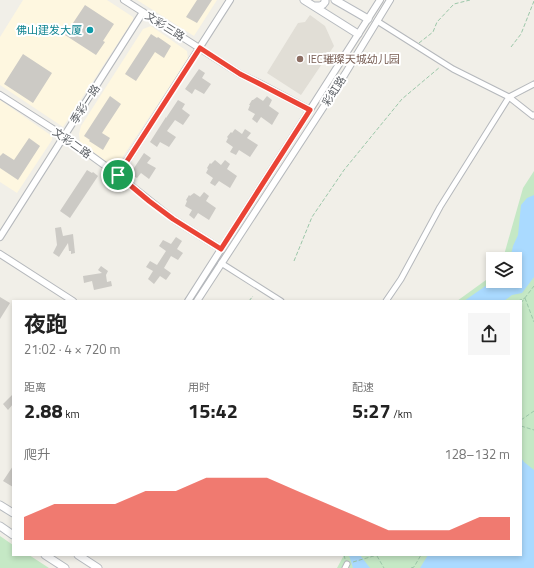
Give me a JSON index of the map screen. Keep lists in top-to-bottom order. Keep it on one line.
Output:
{"streets":{"street":["文彩三路","彩虹路","季彩一路","文彩二路"]},"crossings":[["文彩三路","彩虹路"],["文彩三路","季彩一路"],["彩虹路","文彩二路"],["季彩一路","文彩二路"]],"places":["佛山建发大厦","IEC璀璨天城幼儿园"],"page":{"heading":["夜跑","21:02 · 4 × 720 m"],"stats":[["距离","2.88 km"],["用时","15:42"],["配速","5:27 /km"]],"chart":["爬升","128–132 m"]}}
